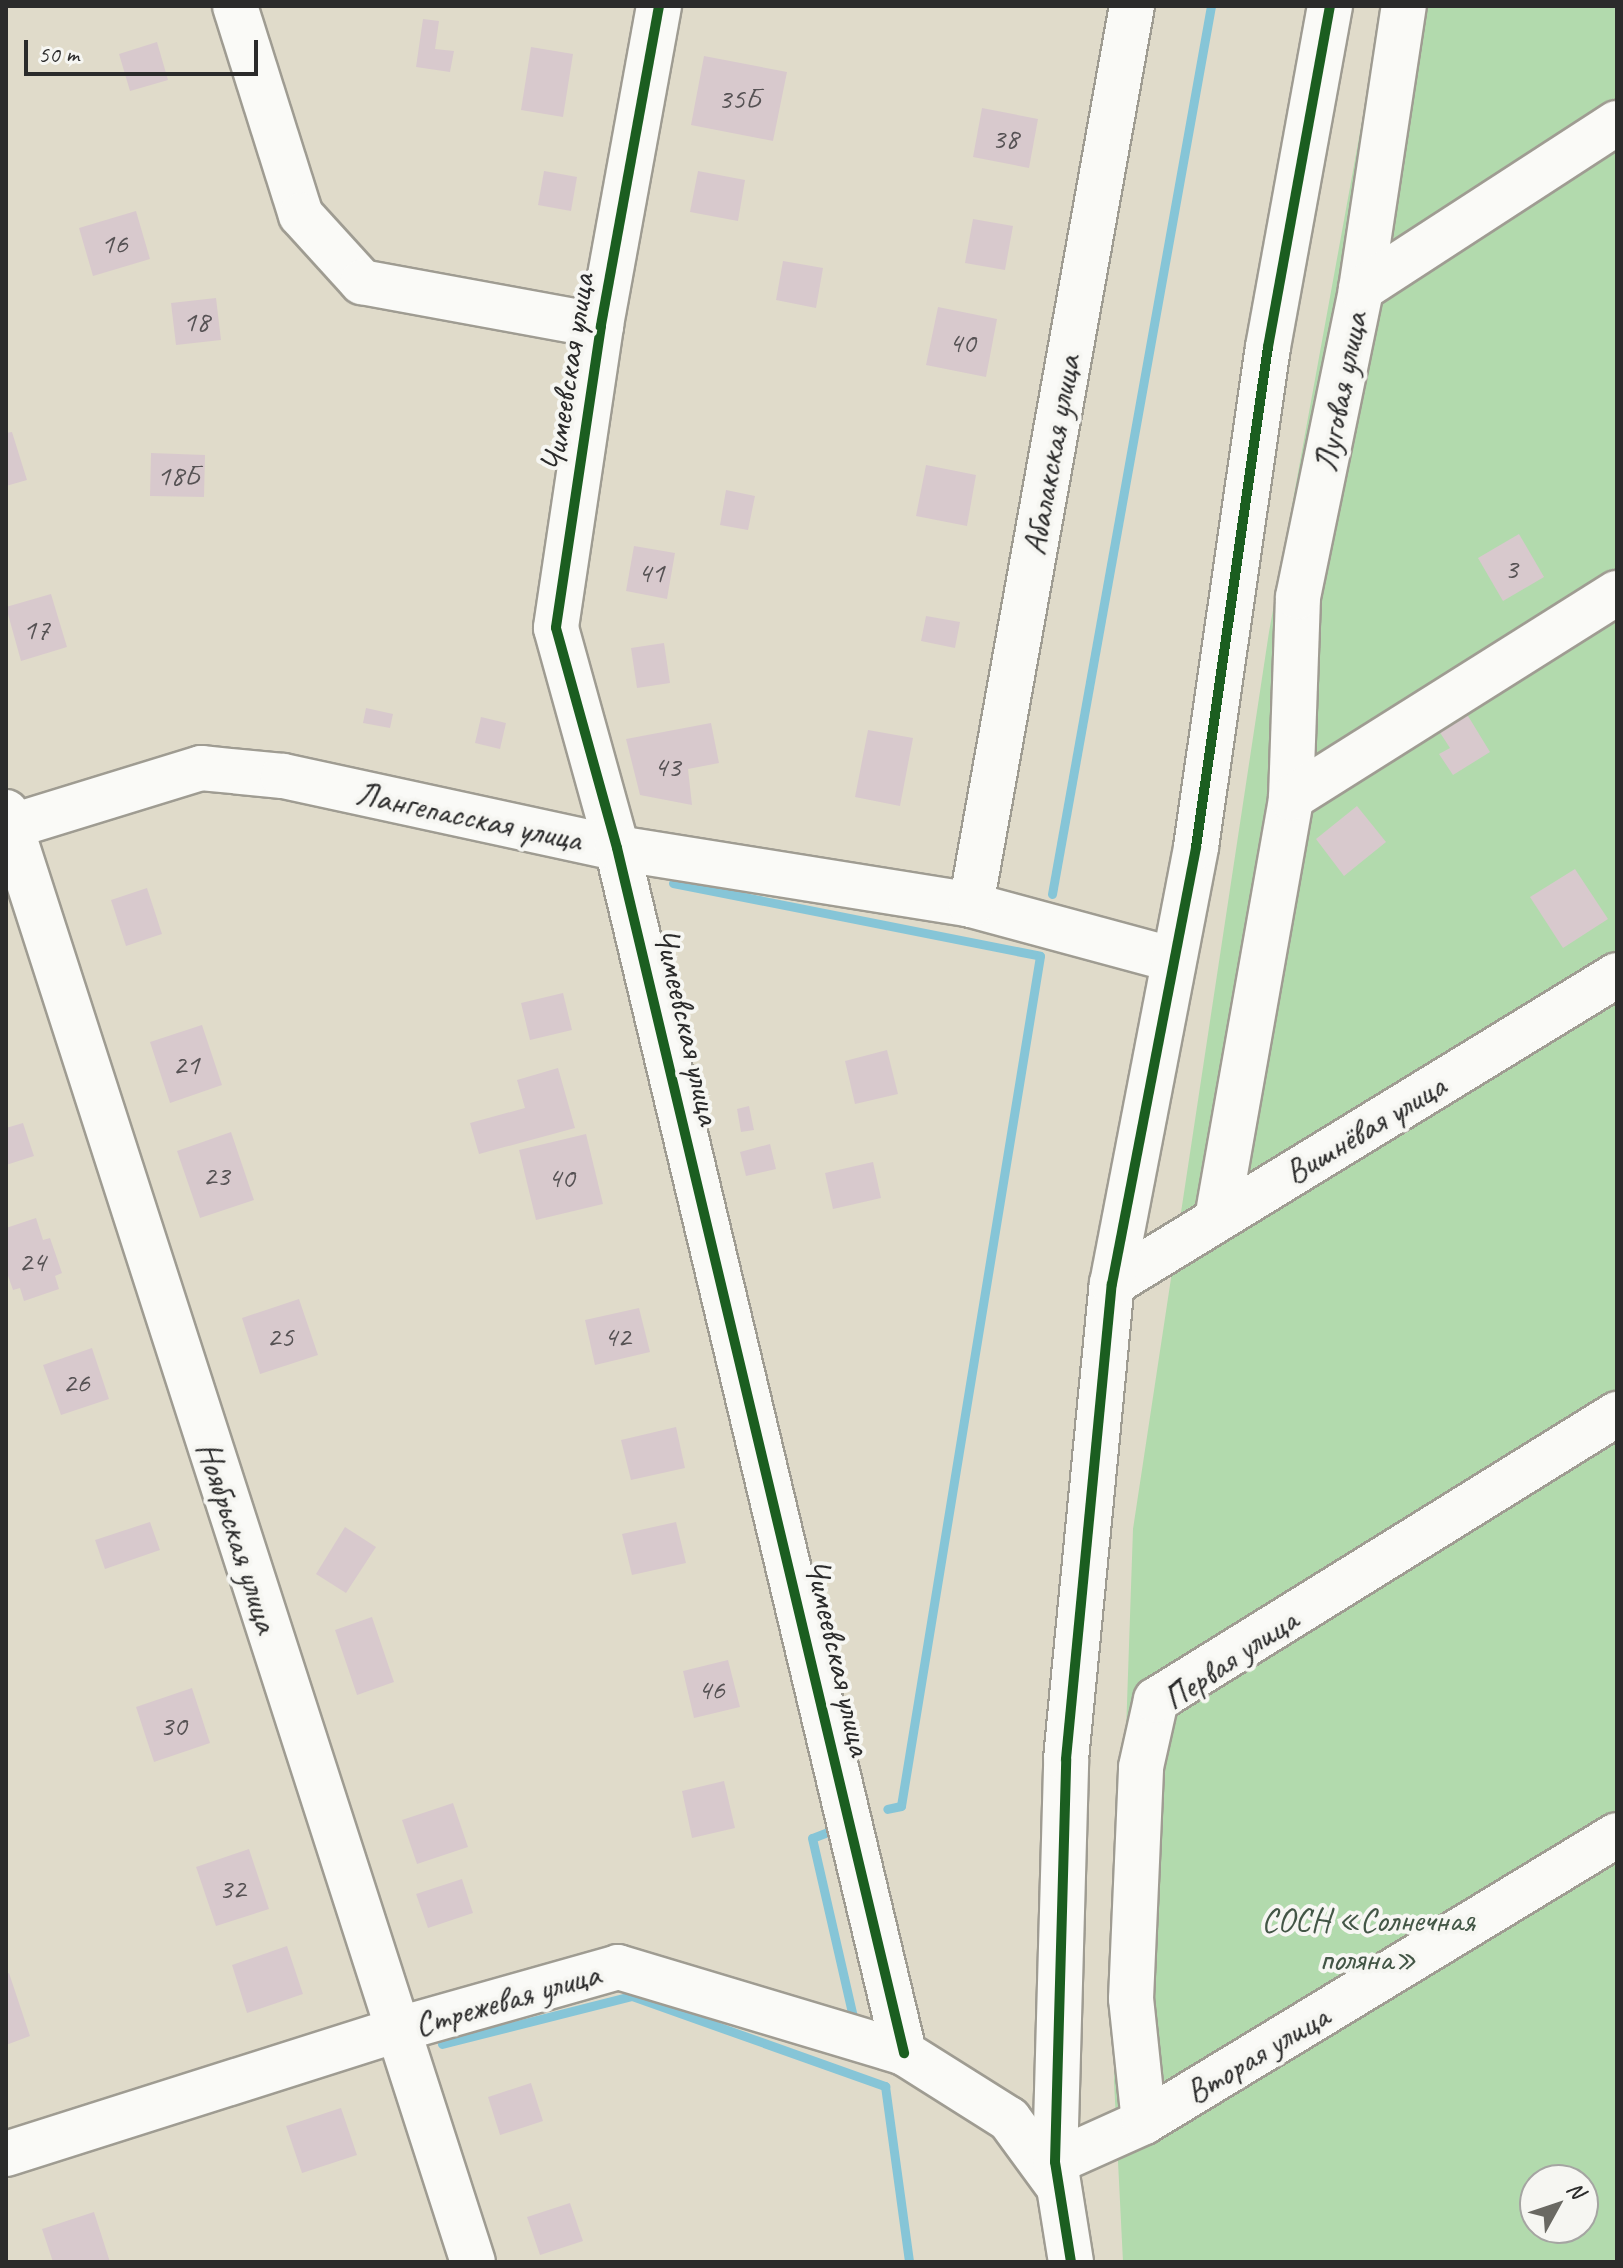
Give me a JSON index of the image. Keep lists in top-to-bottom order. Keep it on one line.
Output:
{"streets":{"street":["Чимеевская улица","Луговая улица","Абалакская улица","Лангепасская улица","Вишнёвая улица","Ноябрьская улица","Первая улица","Стрежевая улица","Вторая улица"]},"crossings":[["Чимеевская улица","Лангепасская улица"],["Чимеевская улица","Стрежевая улица"],["Луговая улица","Вишнёвая улица"],["Абалакская улица","Лангепасская улица"],["Лангепасская улица","Ноябрьская улица"],["Ноябрьская улица","Стрежевая улица"],["Первая улица","Вторая улица"],["Стрежевая улица","Вторая улица"]],"parks":["СОСН «Солнечная поляна»"],"house_numbers":["35Б","38","16","18","40","18Б","3","41","17","43","21","23","40","24","25","42","26","46","30","32"],"scale_bar":"50 m","north":"top right"}
